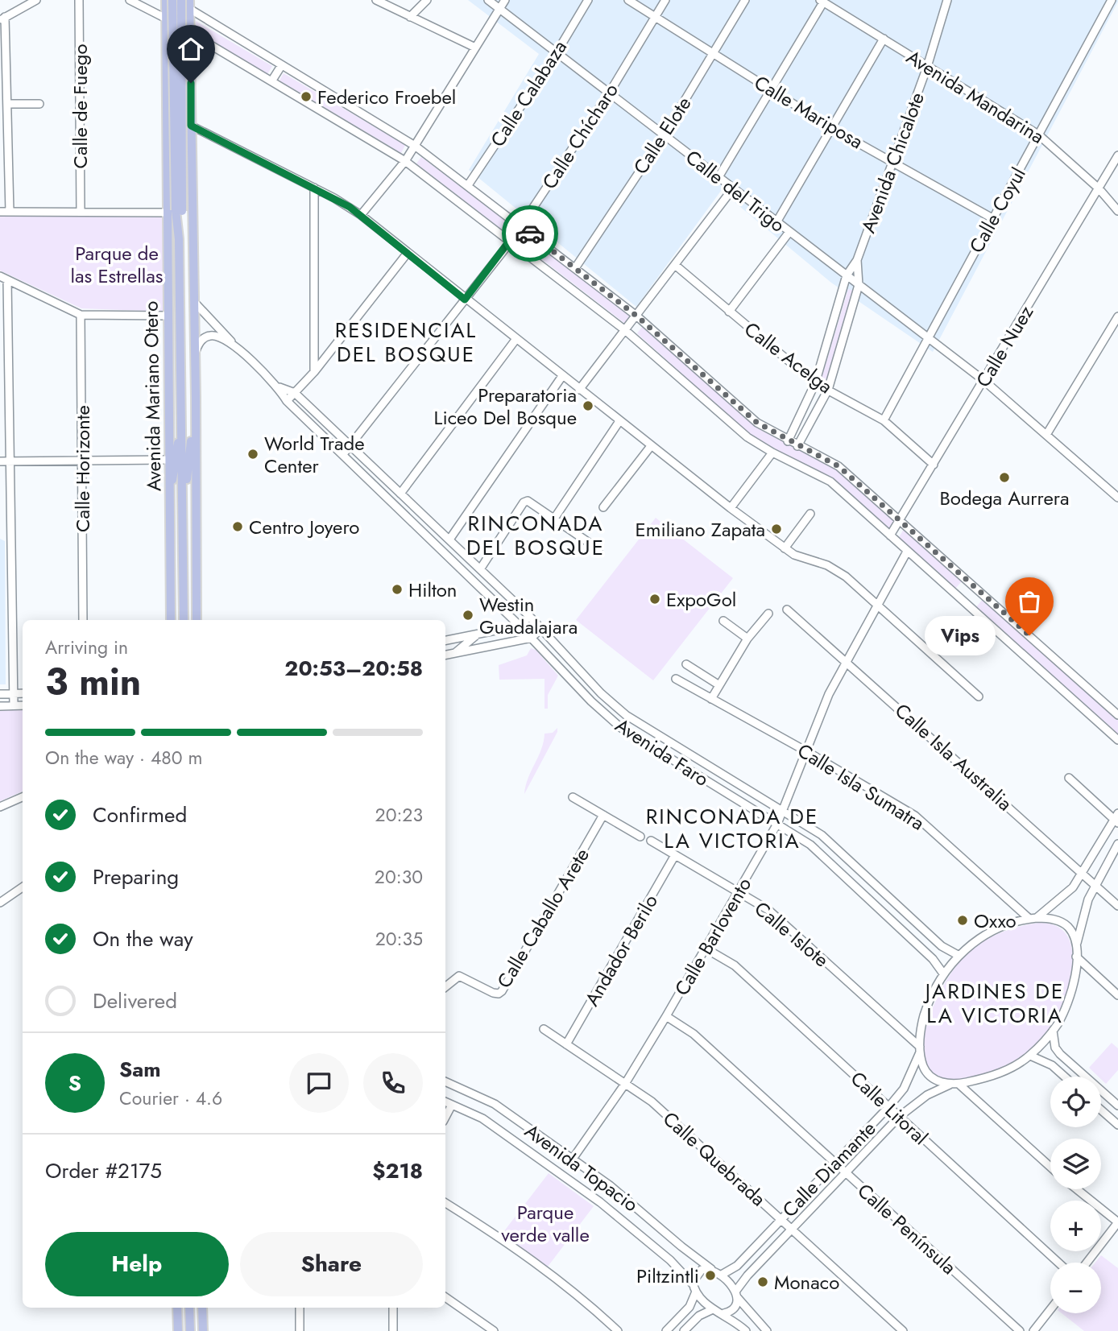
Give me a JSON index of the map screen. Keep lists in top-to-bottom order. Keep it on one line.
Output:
{"streets":{"main road":["Avenida Mariano Otero"],"street":["Calle Calabaza","Avenida Mandarina","Calle de Fuego","Calle Mariposa","Calle Elote","Calle Chícharo","Avenida Chicalote","Calle del Trigo","Calle Coyul","Calle Nuez","Calle Acelga","Calle Horizonte","Avenida Faro","Calle Isla Australia","Calle Isla Sumatra","Calle Caballo Arete","Calle Islote","Calle Barlovento","Andador Berilo","Calle Litoral","Calle Quebrada","Avenida Topacio","Calle Diamante","Calle Península"]},"crossings":[["Calle Calabaza","Calle del Trigo"],["Avenida Mandarina","Avenida Chicalote"],["Avenida Mandarina","Calle Coyul"],["Avenida Mandarina","Calle Nuez"],["Calle Mariposa","Calle Elote"],["Calle Mariposa","Calle Chícharo"],["Calle Mariposa","Avenida Chicalote"],["Calle Mariposa","Calle Coyul"],["Calle Elote","Calle del Trigo"],["Calle Chícharo","Calle del Trigo"],["Calle Chícharo","Avenida Faro"],["Avenida Chicalote","Calle del Trigo"],["Avenida Chicalote","Calle Acelga"],["Calle del Trigo","Calle Coyul"],["Calle del Trigo","Calle Nuez"],["Calle Coyul","Calle Acelga"],["Calle Nuez","Calle Acelga"],["Avenida Faro","Calle Isla Sumatra"],["Avenida Faro","Calle Islote"],["Avenida Faro","Calle Barlovento"],["Avenida Faro","Calle Diamante"],["Calle Isla Australia","Calle Barlovento"],["Calle Isla Sumatra","Calle Islote"],["Calle Isla Sumatra","Calle Barlovento"],["Calle Isla Sumatra","Calle Diamante"],["Calle Islote","Calle Barlovento"],["Calle Islote","Andador Berilo"],["Calle Islote","Calle Diamante"],["Calle Barlovento","Calle Litoral"],["Calle Barlovento","Calle Quebrada"],["Calle Barlovento","Avenida Topacio"],["Calle Barlovento","Calle Península"],["Andador Berilo","Calle Quebrada"],["Calle Litoral","Calle Diamante"],["Calle Quebrada","Calle Diamante"],["Avenida Topacio","Calle Diamante"],["Calle Diamante","Calle Península"]],"districts":["RESIDENCIAL DEL BOSQUE","RINCONADA DEL BOSQUE","RINCONADA DE LA VICTORIA","JARDINES DE LA VICTORIA"],"parks":["Parque de las Estrellas","Parque verde valle"],"places":["Federico Froebel","Preparatoria Liceo Del Bosque","World Trade Center","Bodega Aurrera","Centro Joyero","Emiliano Zapata","Hilton","ExpoGol","Westin Guadalajara","Vips","Oxxo","Piltzintli","Monaco"],"page":{"bubble":"Vips","heading":["3 min","Arriving in","20:53–20:58"],"panel":["Sam","Courier · 4.6","Order #2175","$218"],"bar":"On the way · 480 m","list":[["Confirmed","20:23"],["Preparing","20:30"],["On the way","20:35"],"Delivered"],"round":"S","map_buttons":["+","−"],"buttons":["Help","Share"]}}
